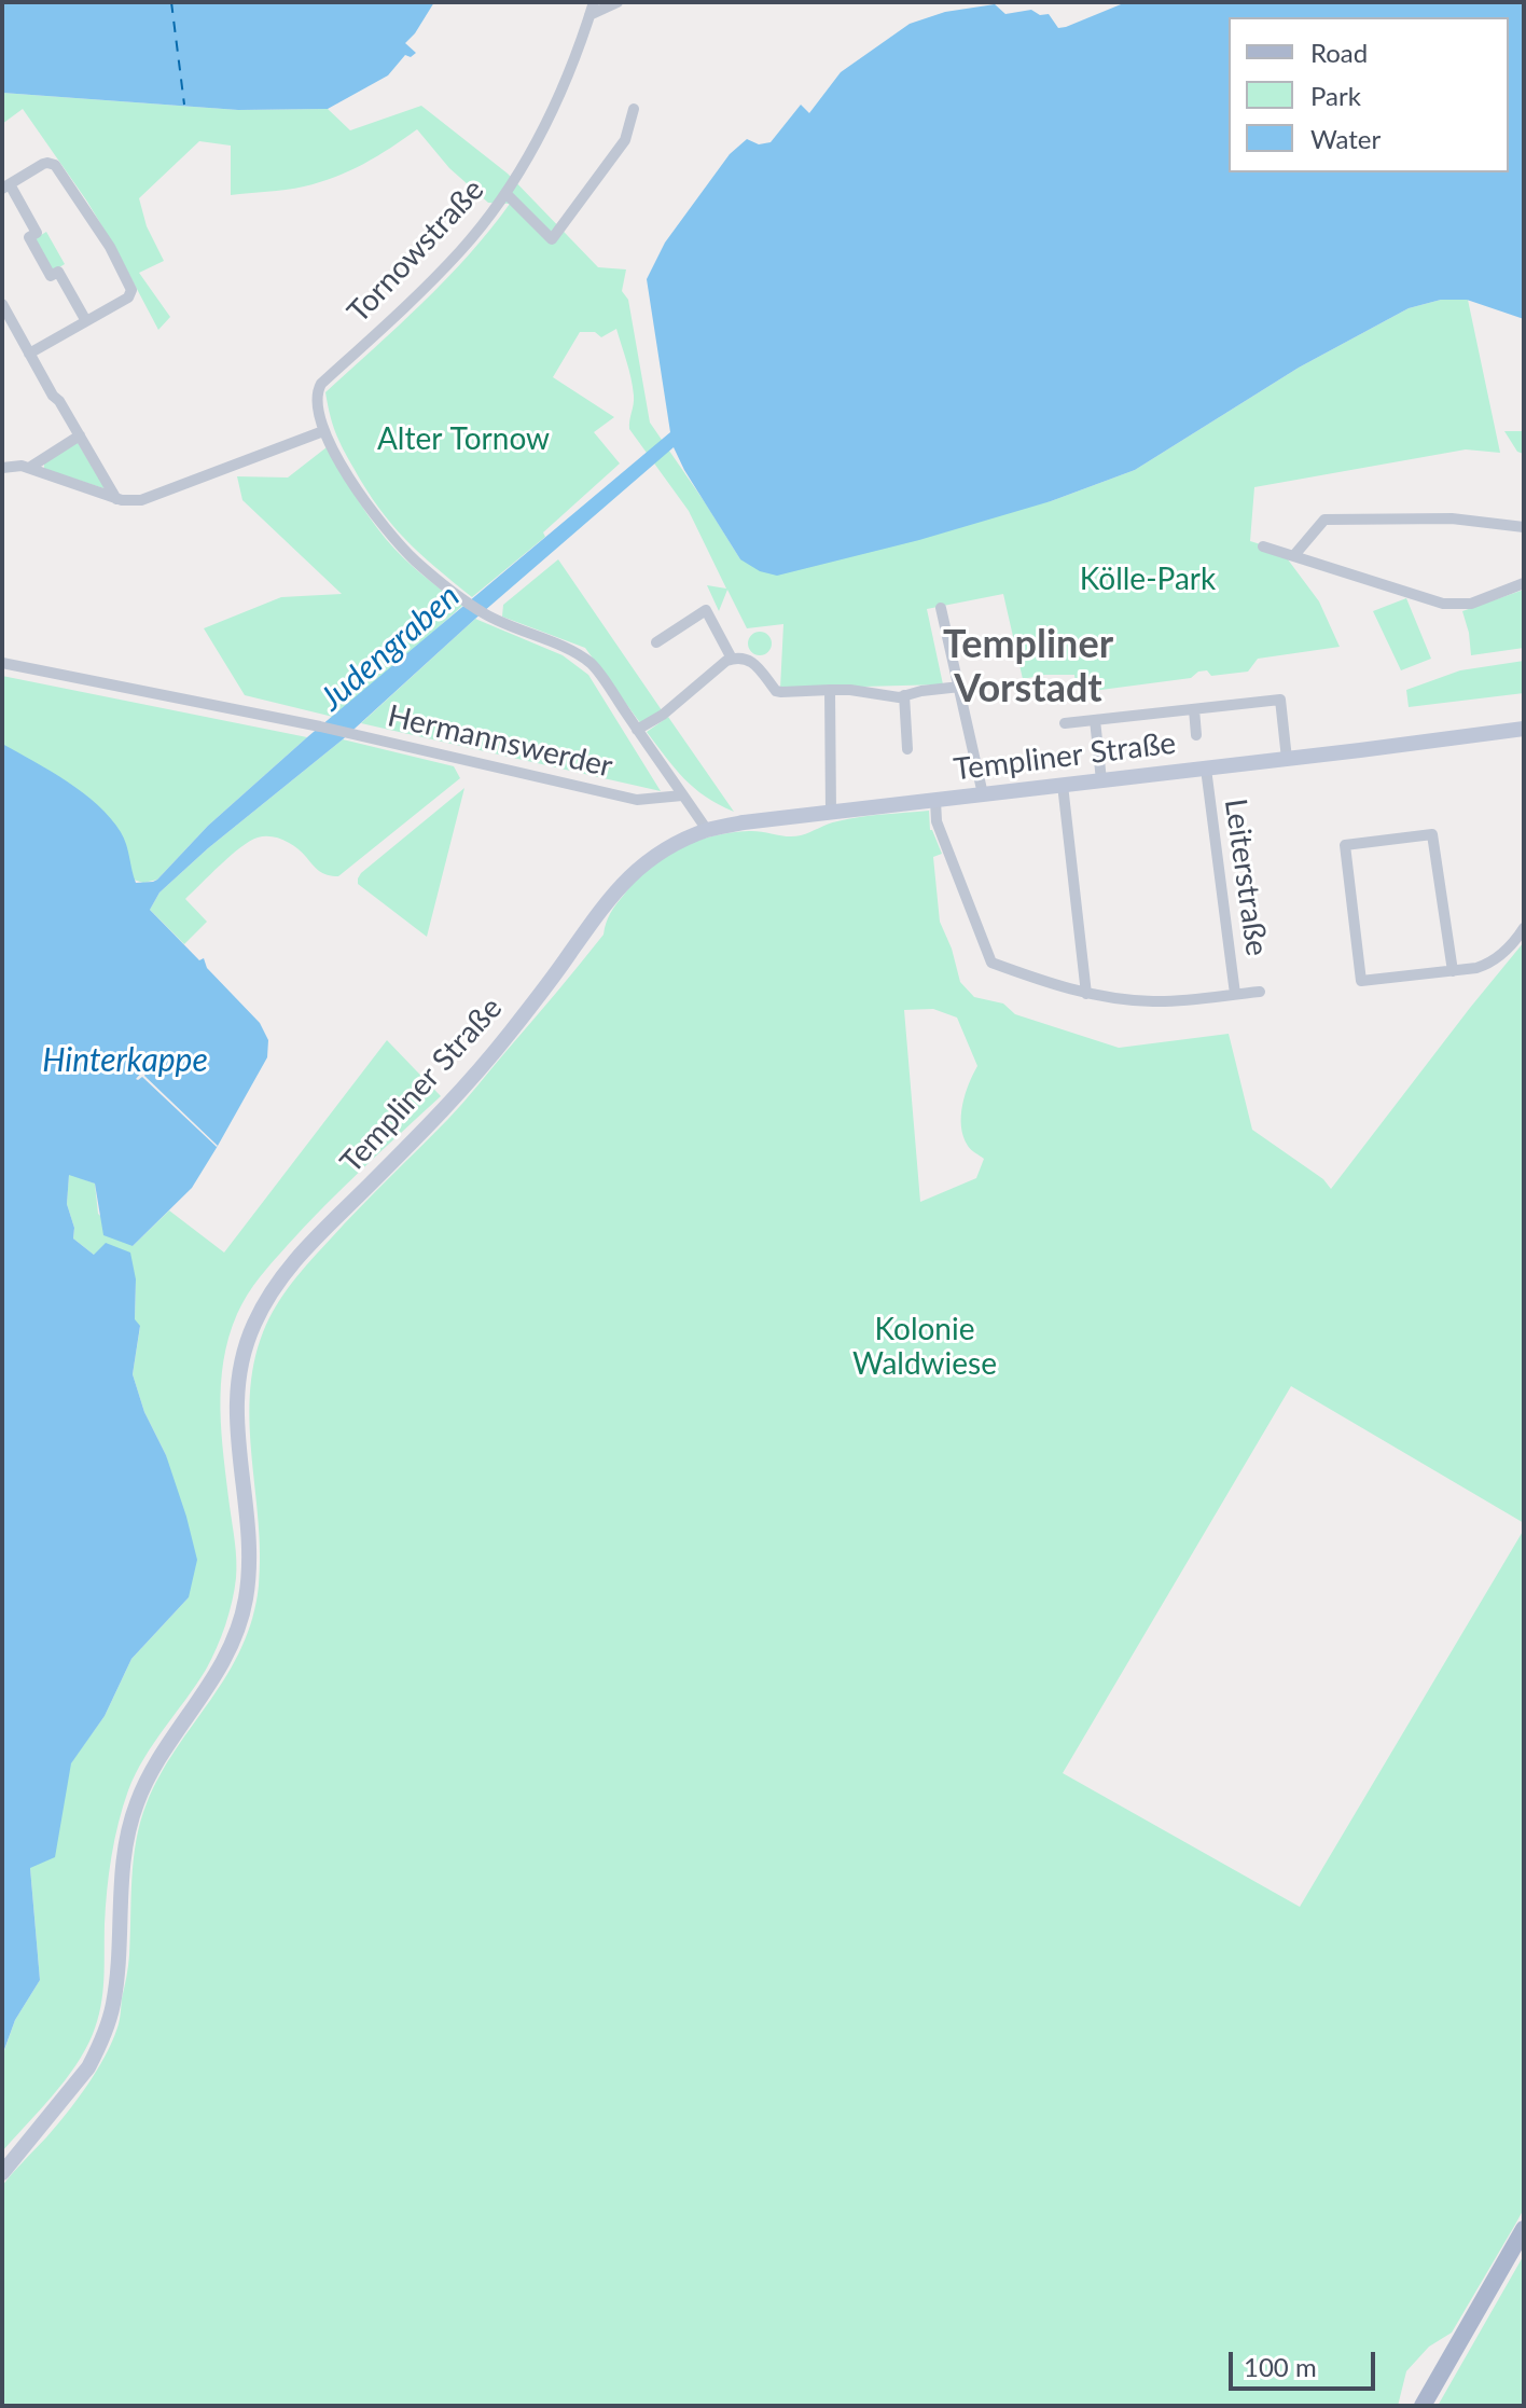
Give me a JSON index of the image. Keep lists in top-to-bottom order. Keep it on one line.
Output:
{"streets":{"street":["Tornowstraße","Hermannswerder","Templiner Straße","Leiterstraße"]},"crossings":[["Templiner Straße","Leiterstraße"]],"districts":["Templiner Vorstadt"],"water":["Judengraben","Hinterkappe"],"parks":["Alter Tornow","Kölle-Park","Kolonie Waldwiese"],"legend":["Road","Park","Water"],"scale_bar":"100 m"}
